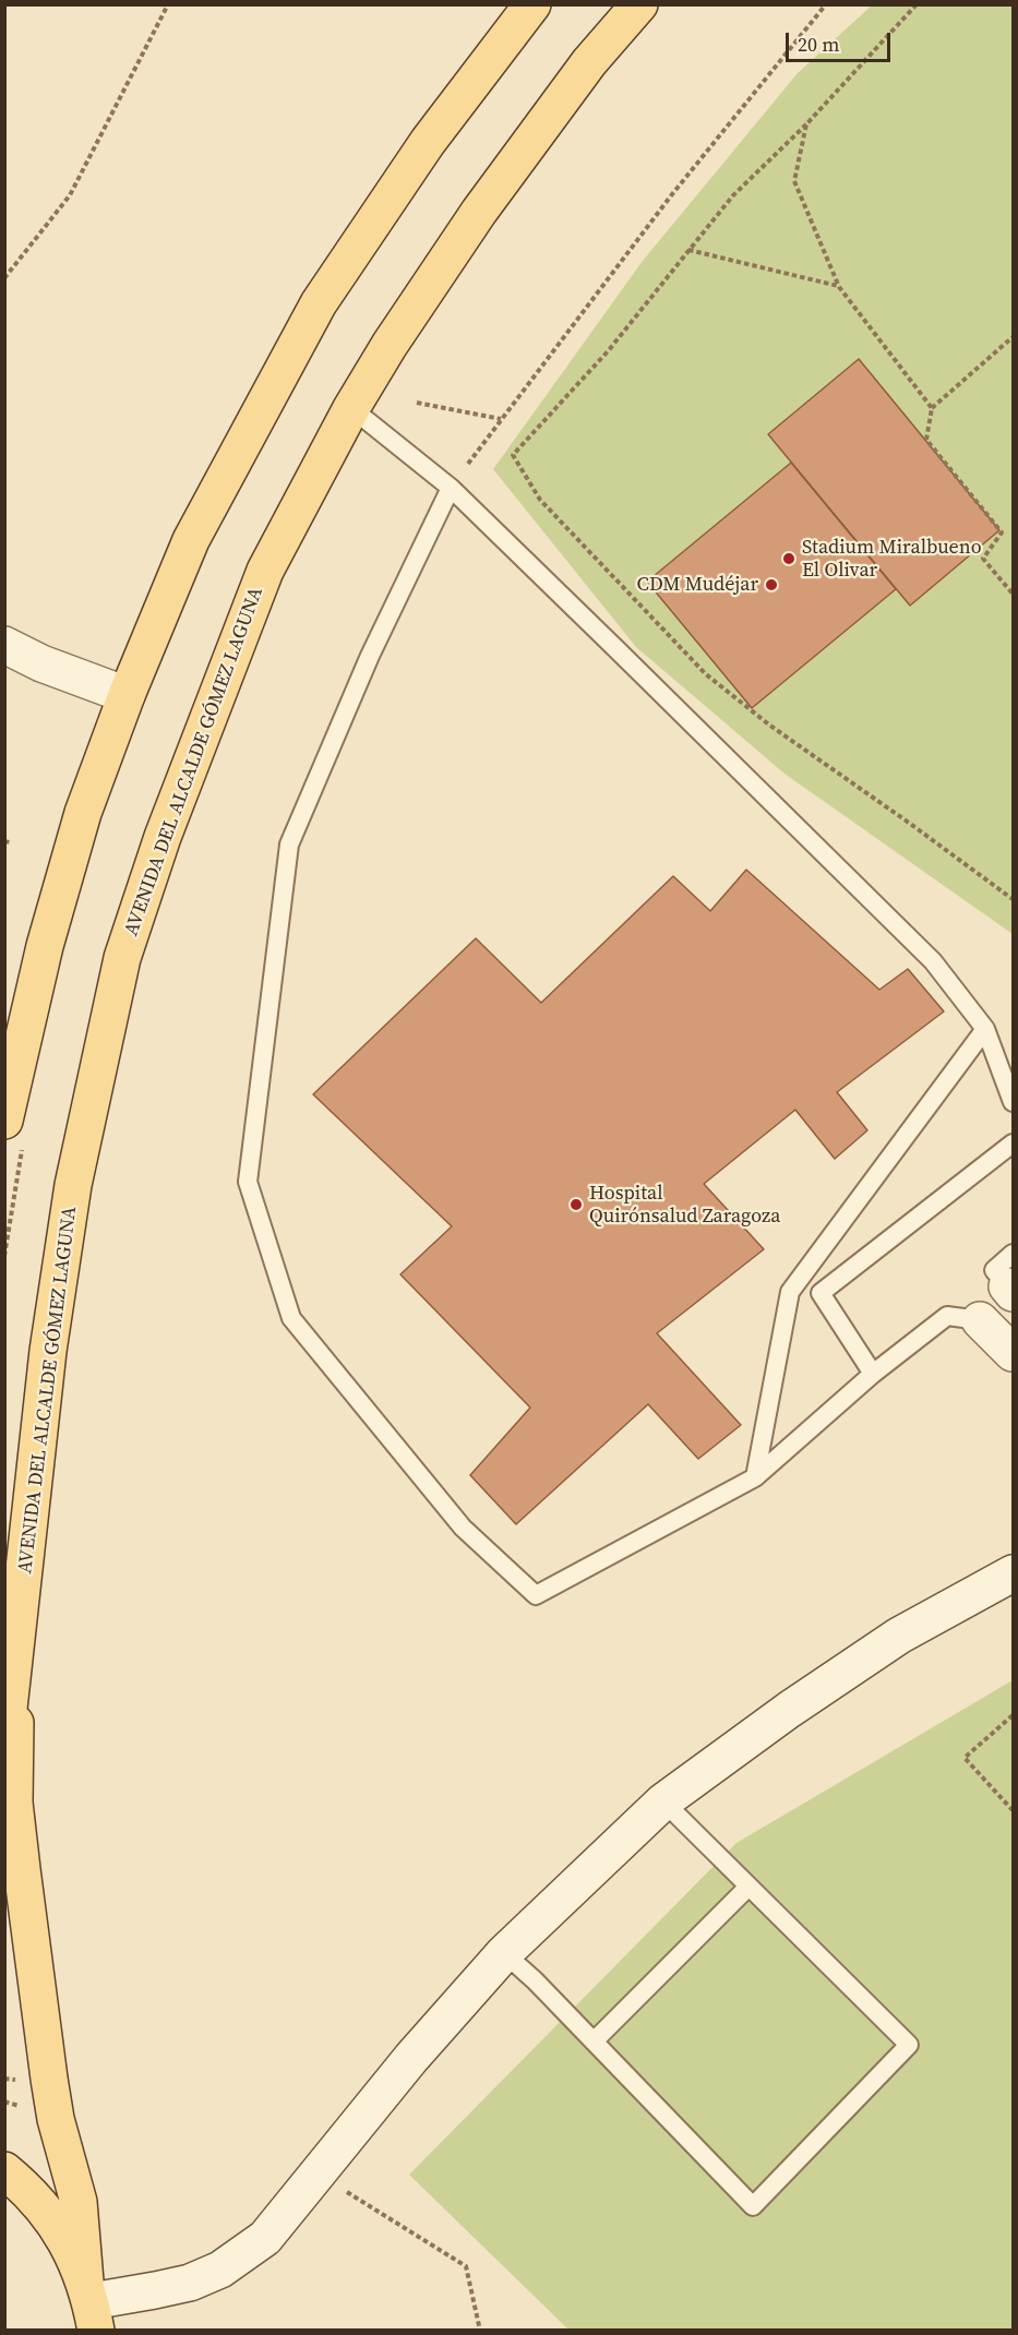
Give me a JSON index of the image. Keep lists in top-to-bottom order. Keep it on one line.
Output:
{"streets":{"main road":["AVENIDA DEL ALCALDE GÓMEZ LAGUNA"]},"places":["Stadium Miralbueno El Olivar","CDM Mudéjar","Hospital Quirónsalud Zaragoza"],"scale_bar":"20 m"}
